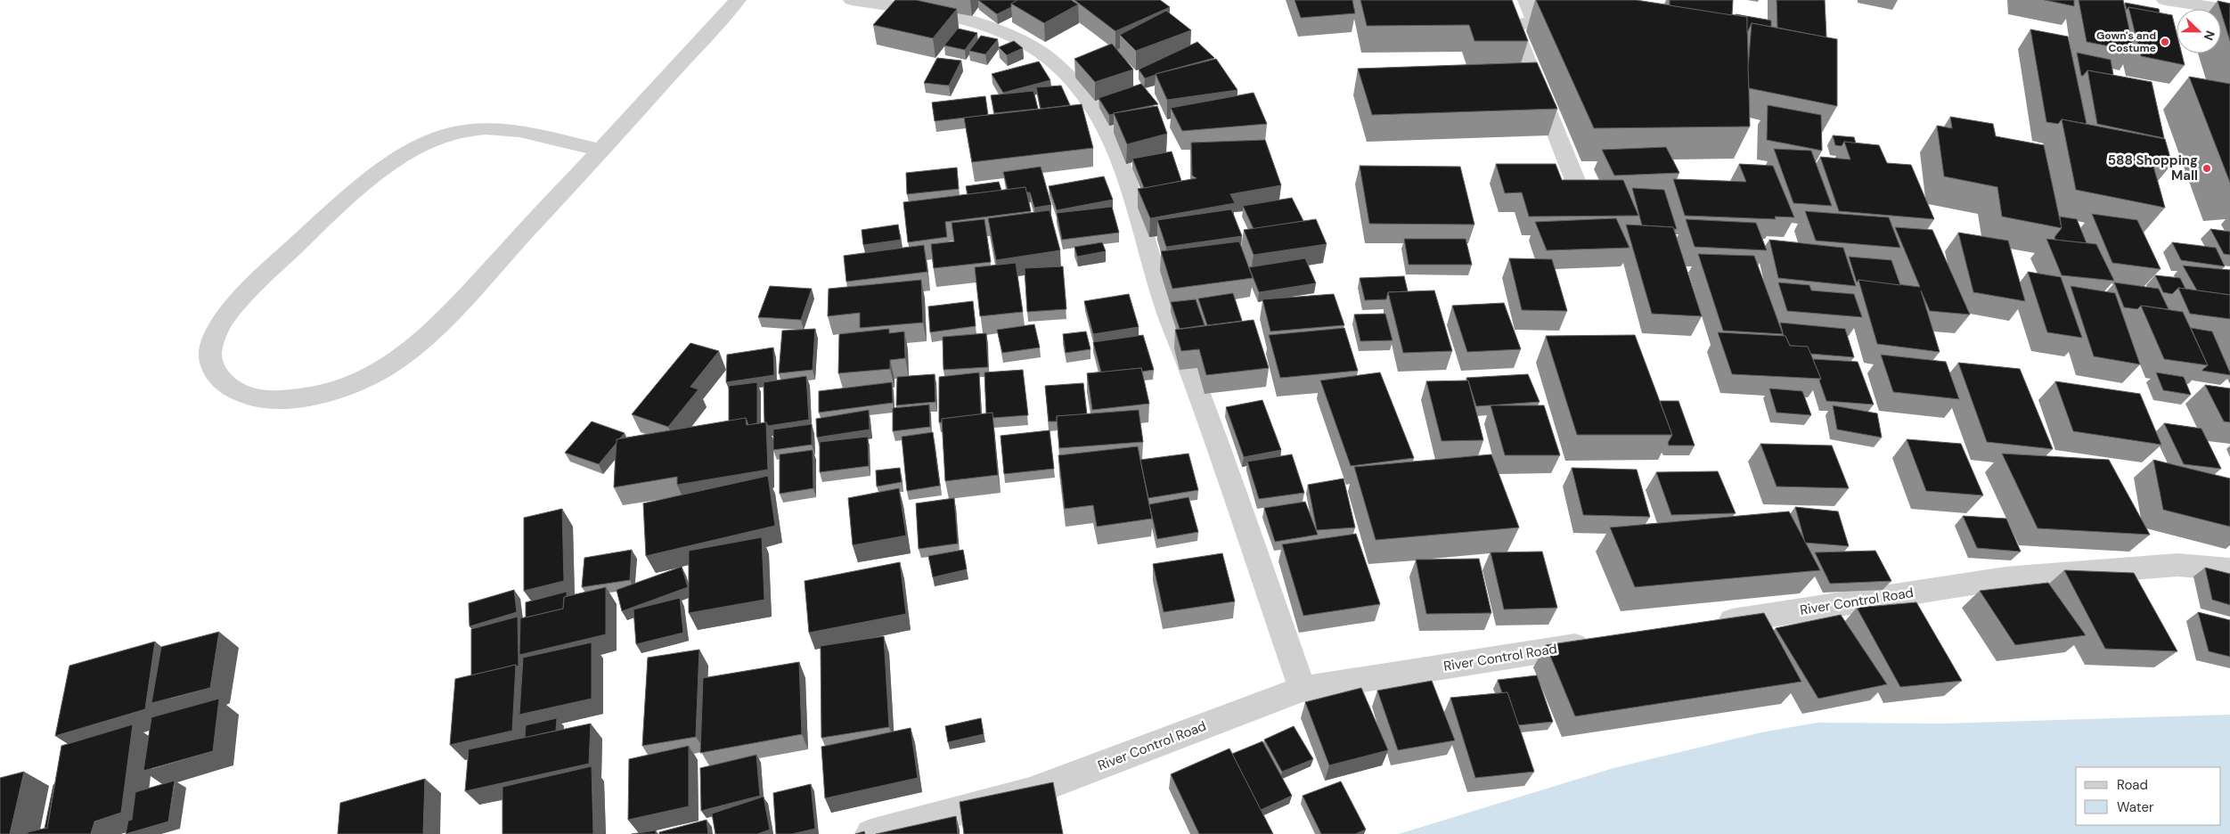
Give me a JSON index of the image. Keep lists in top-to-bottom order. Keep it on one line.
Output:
{"streets":{"street":["River Control Road"]},"places":["Gown's and Costume","588 Shopping Mall"],"legend":["Road","Water"],"north":"right"}
